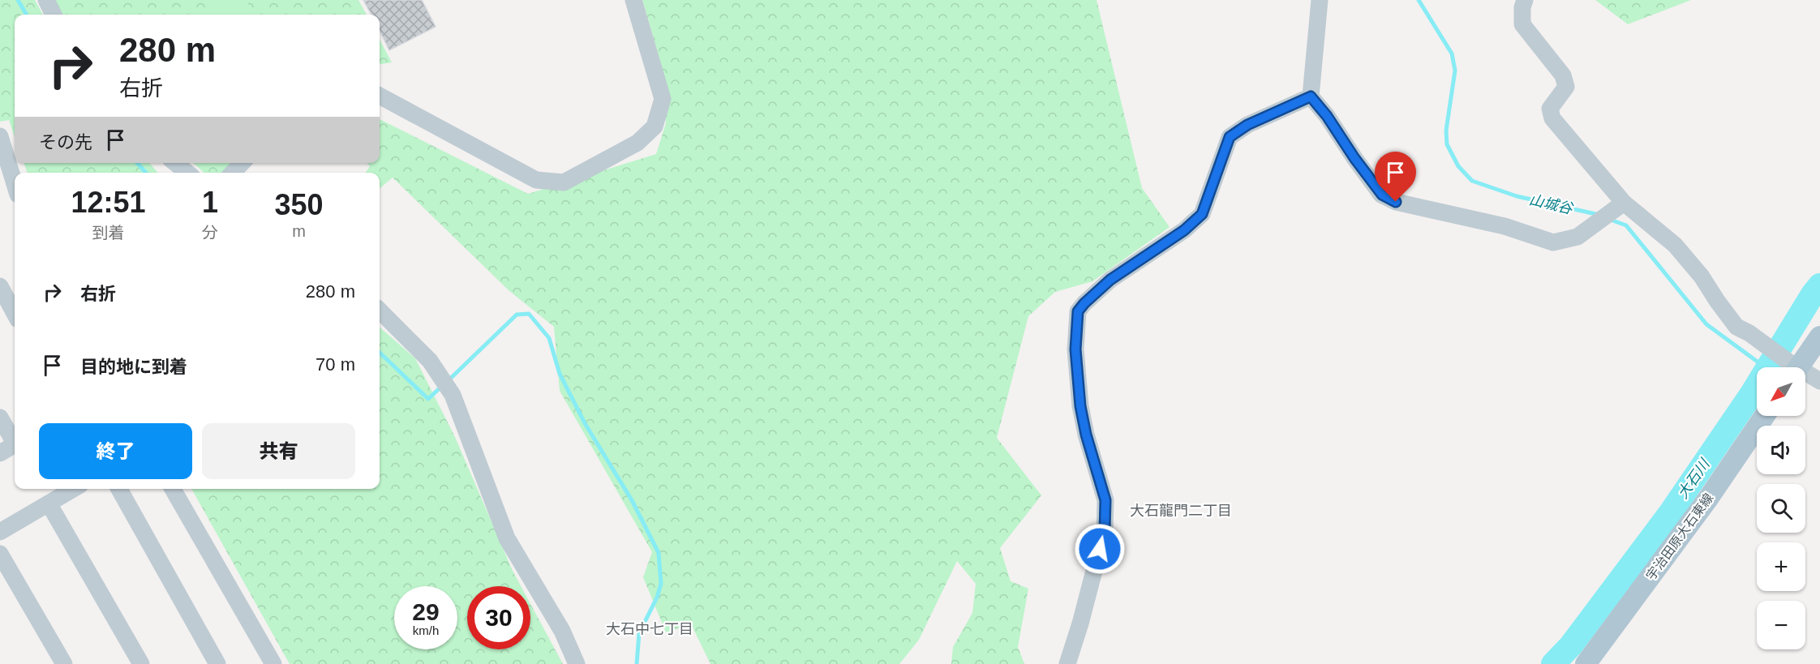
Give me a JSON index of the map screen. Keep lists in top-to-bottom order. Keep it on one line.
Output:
{"streets":{"main road":["宇治田原大石東線"]},"districts":["大石龍門二丁目","大石中七丁目"],"water":["山城谷","大石川"],"north":"bottom left","page":{"turn":["280 m","右折"],"then":"その先","eta":["12:51","到着","1","分","350","m"],"list":[{"name":"右折","value":"280 m"},{"name":"目的地に到着","value":"70 m"}],"map_buttons":["+","−"],"buttons":["終了","共有"],"speed":"29 km/h","limit":"30"}}
